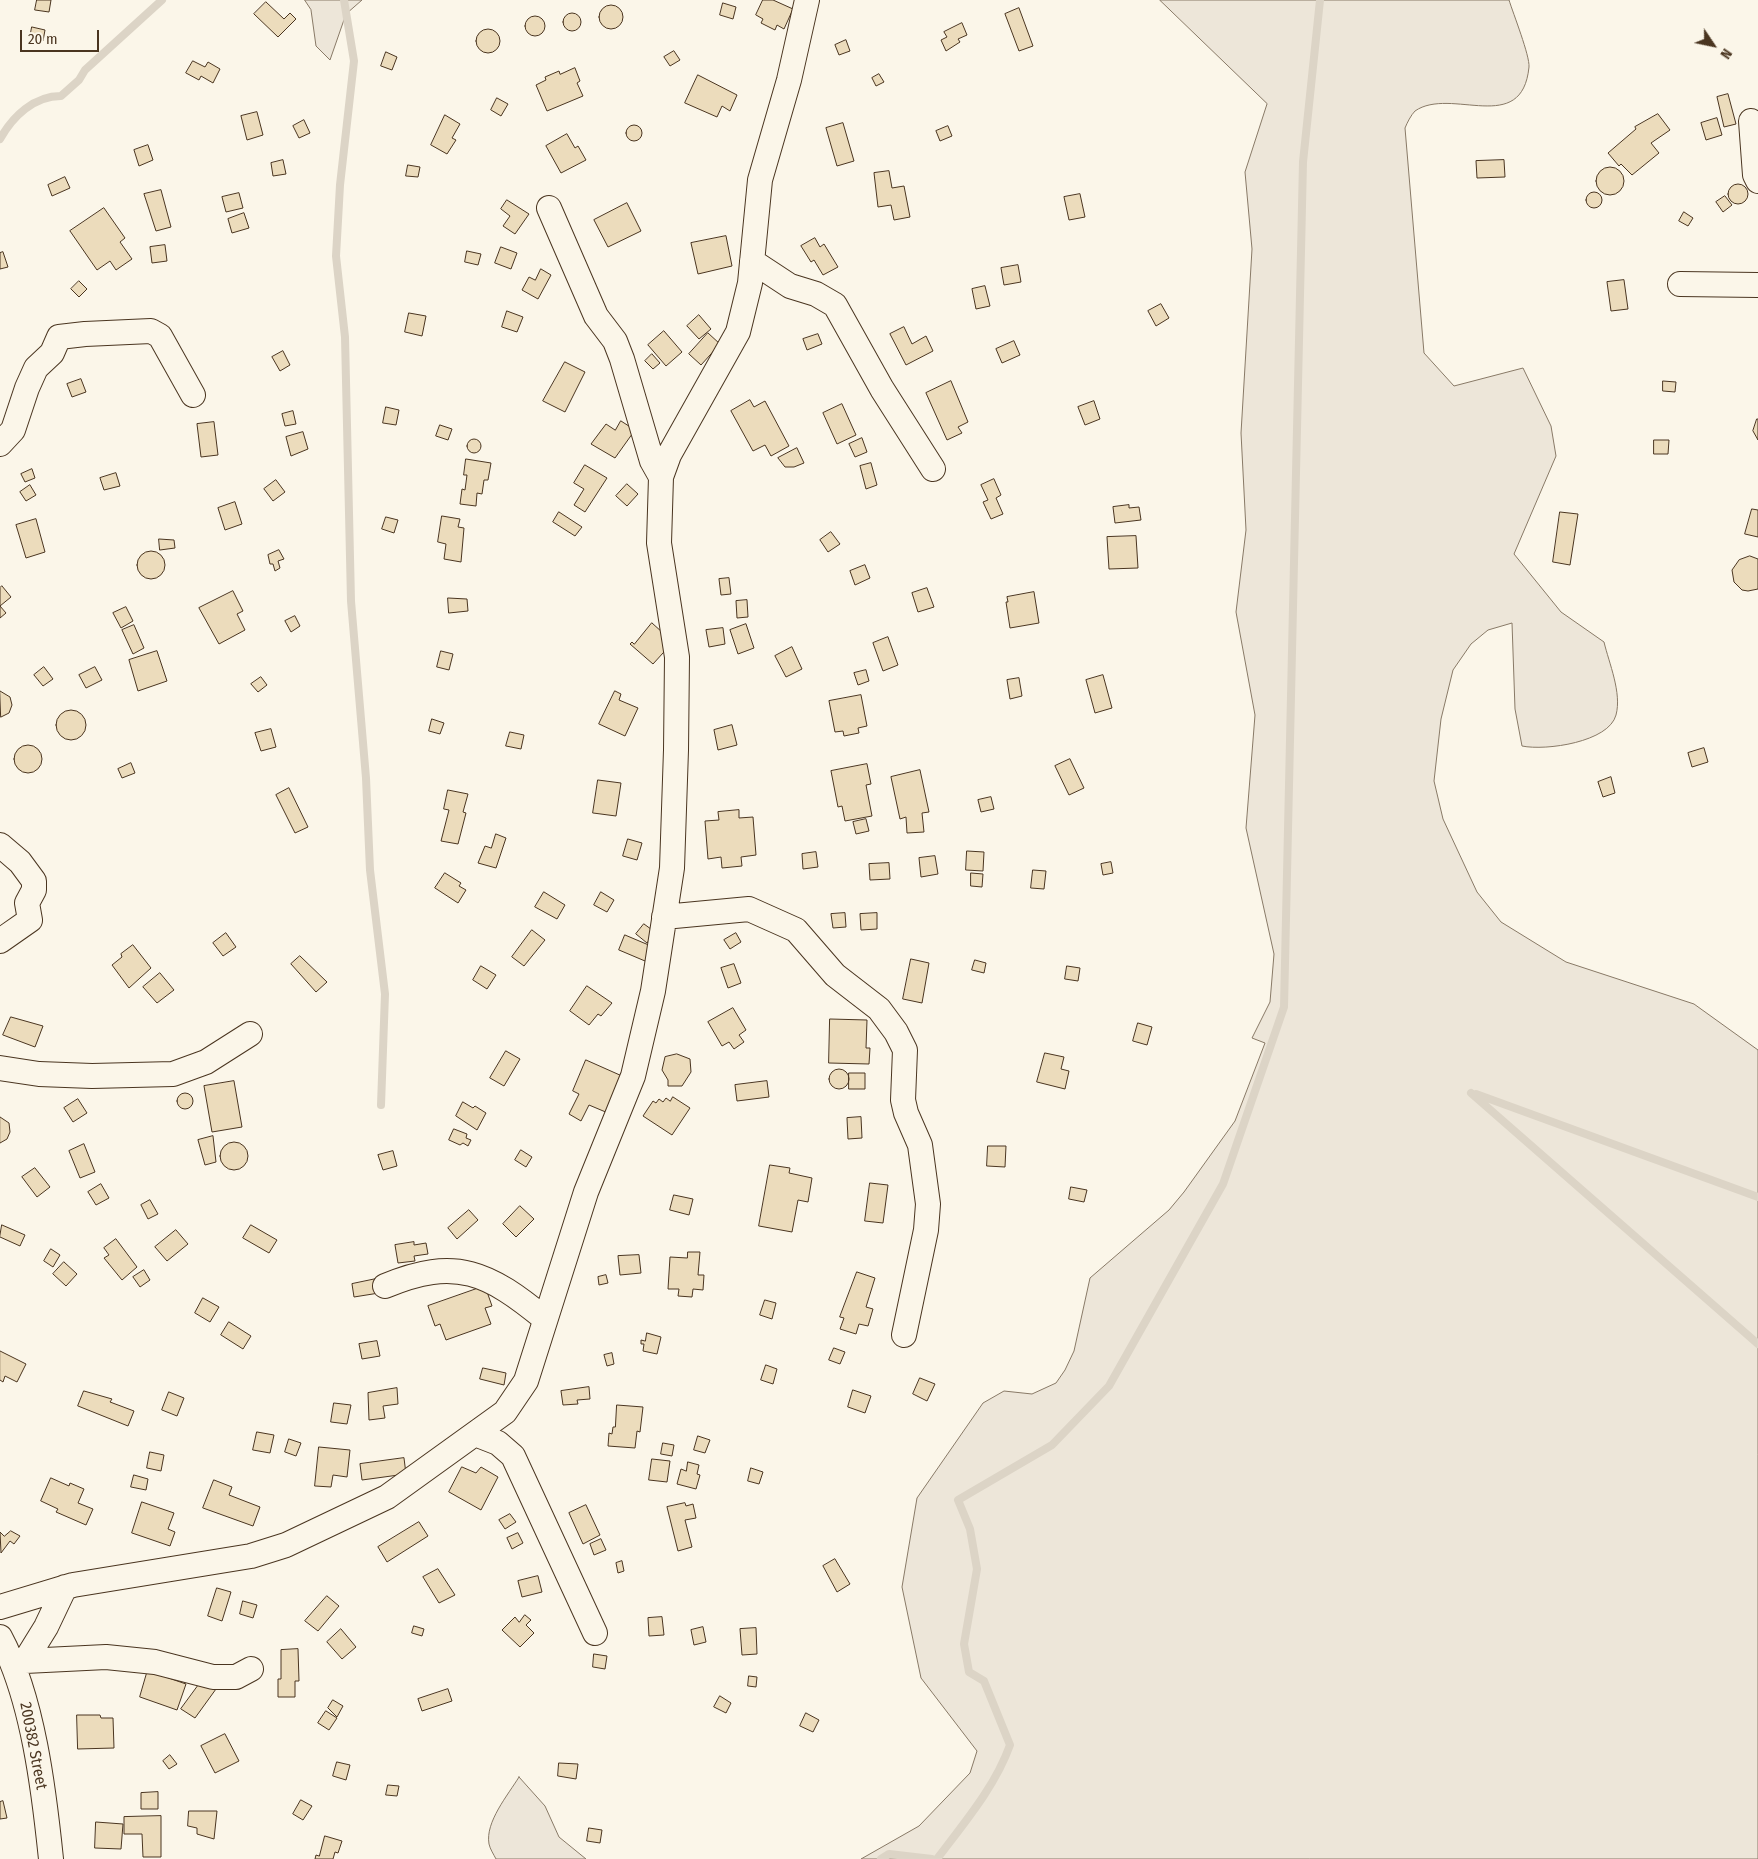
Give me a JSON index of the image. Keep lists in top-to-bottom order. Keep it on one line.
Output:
{"streets":{"street":["200382 Street"]},"scale_bar":"20 m","north":"bottom right"}
